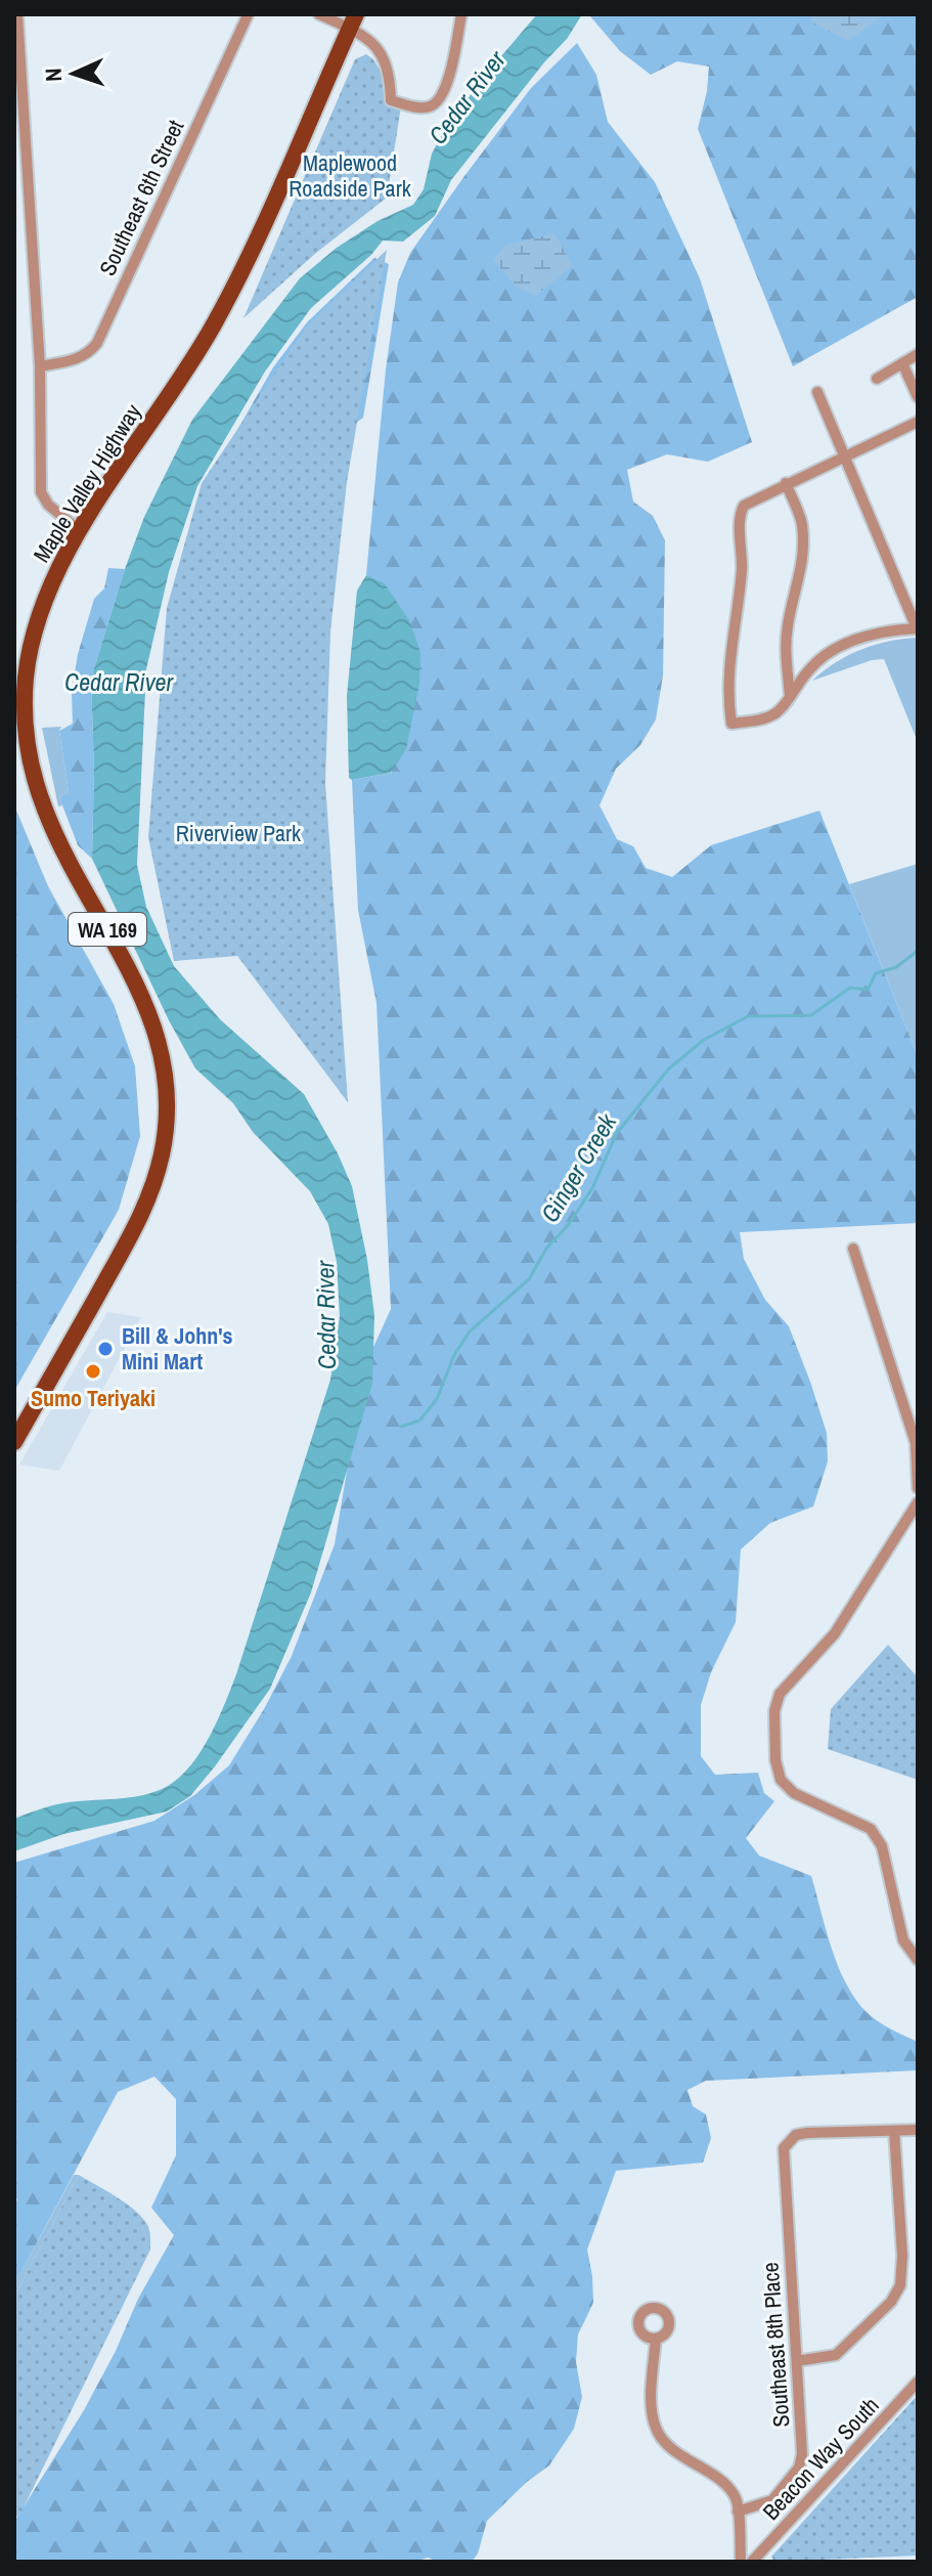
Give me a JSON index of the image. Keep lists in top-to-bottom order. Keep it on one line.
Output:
{"streets":{"main road":["Maple Valley Highway","WA 169"],"street":["Southeast 6th Street","Southeast 8th Place","Beacon Way South"]},"water":["Cedar River","Ginger Creek"],"parks":["Maplewood Roadside Park","Riverview Park"],"places":["Bill & John's Mini Mart","Sumo Teriyaki"],"north":"left"}
